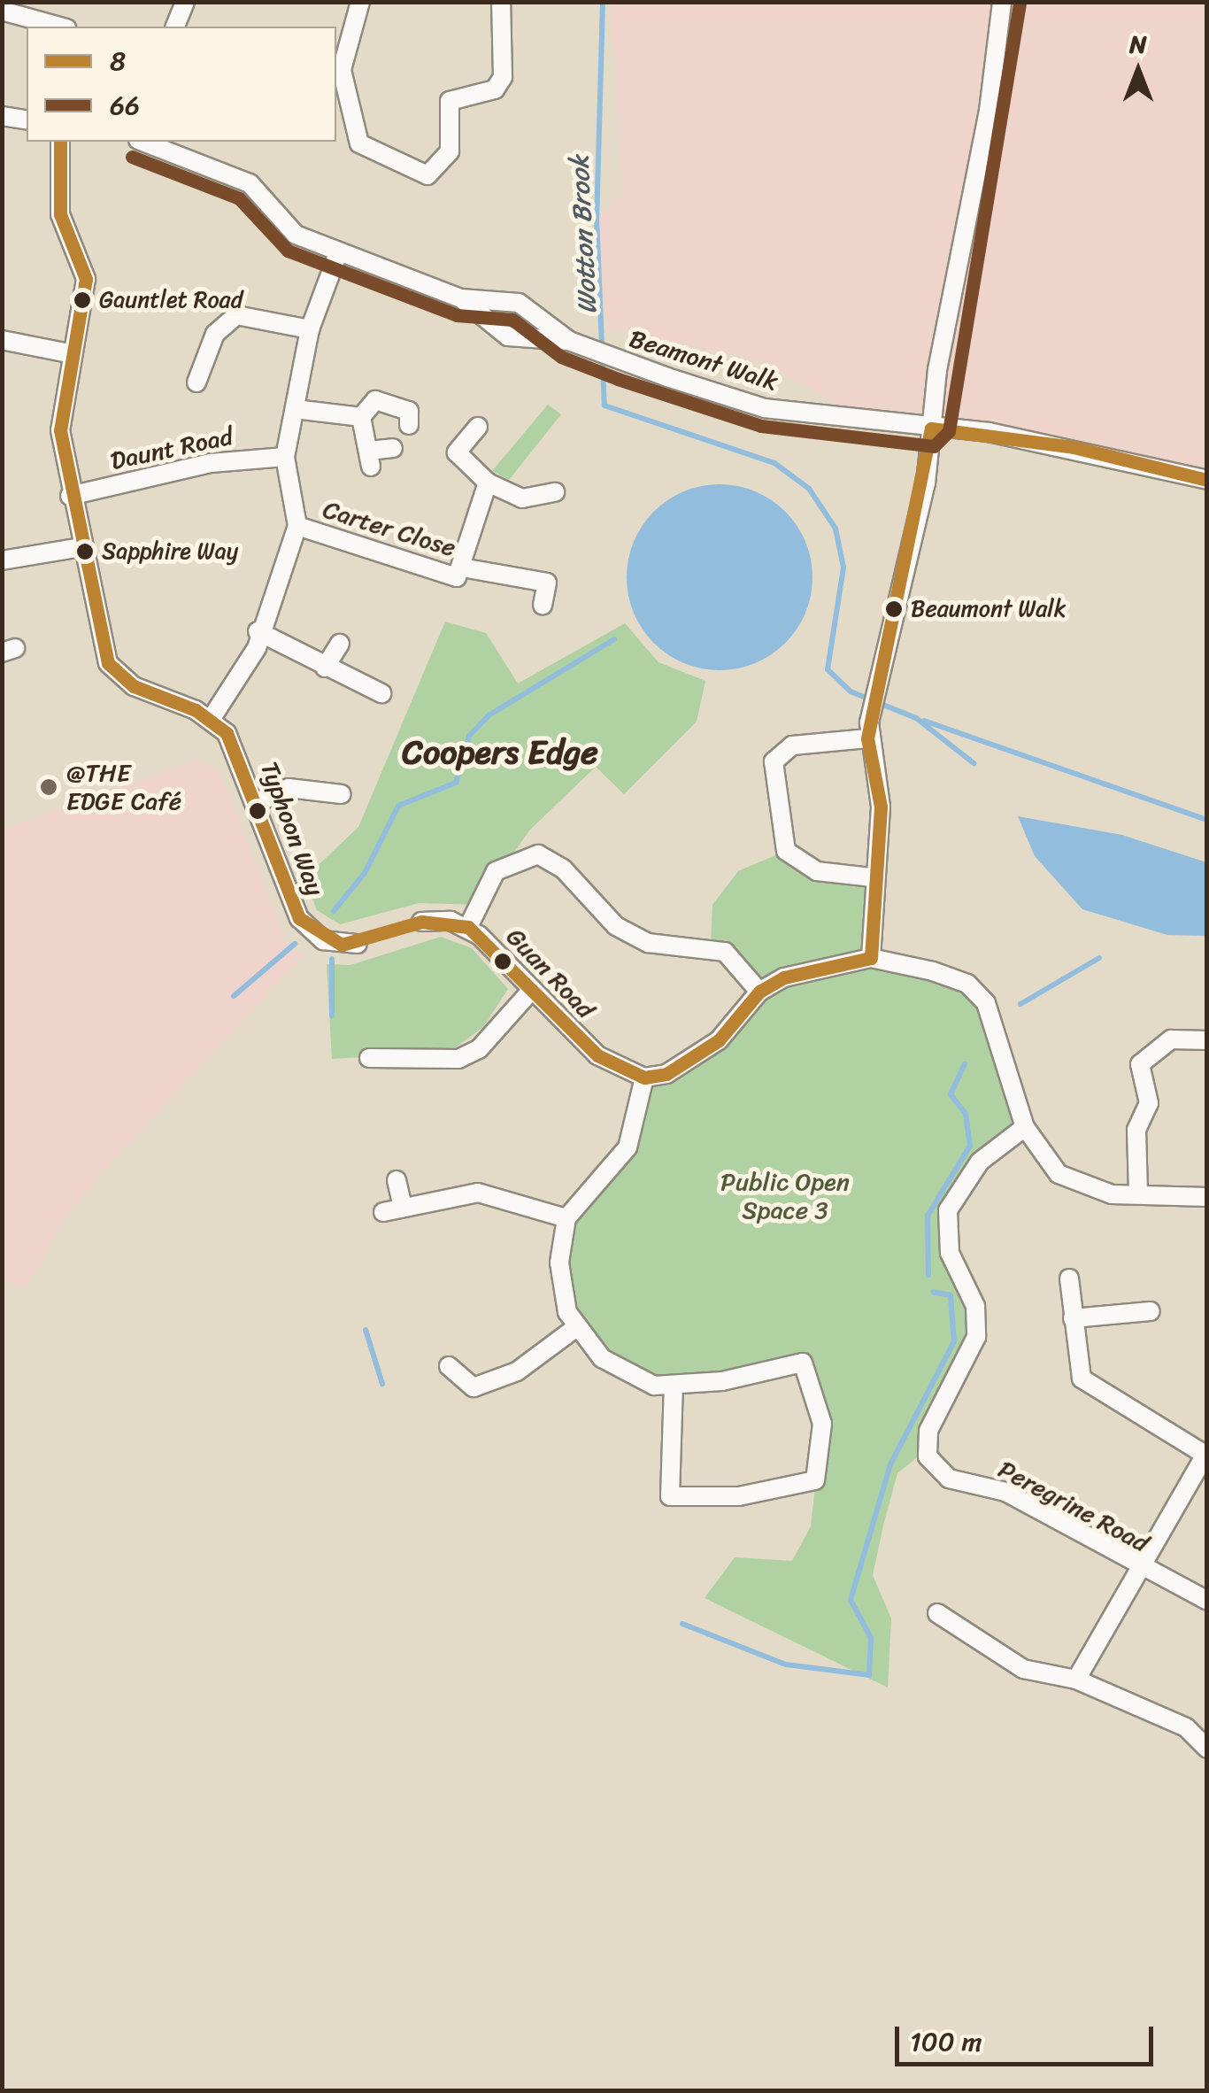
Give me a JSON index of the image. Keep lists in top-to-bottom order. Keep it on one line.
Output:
{"streets":{"street":["Beamont Walk","Daunt Road","Carter Close","Typhoon Way","Guan Road","Peregrine Road"]},"crossings":[["Daunt Road","Typhoon Way"]],"districts":["Coopers Edge"],"water":["Wotton Brook"],"parks":["Public Open Space 3"],"places":["Gauntlet Road","Sapphire Way","Beaumont Walk","@THE EDGE Café"],"lines":["transit line 66","transit line 8"],"legend":["8","66"],"scale_bar":"100 m","north":"top"}
